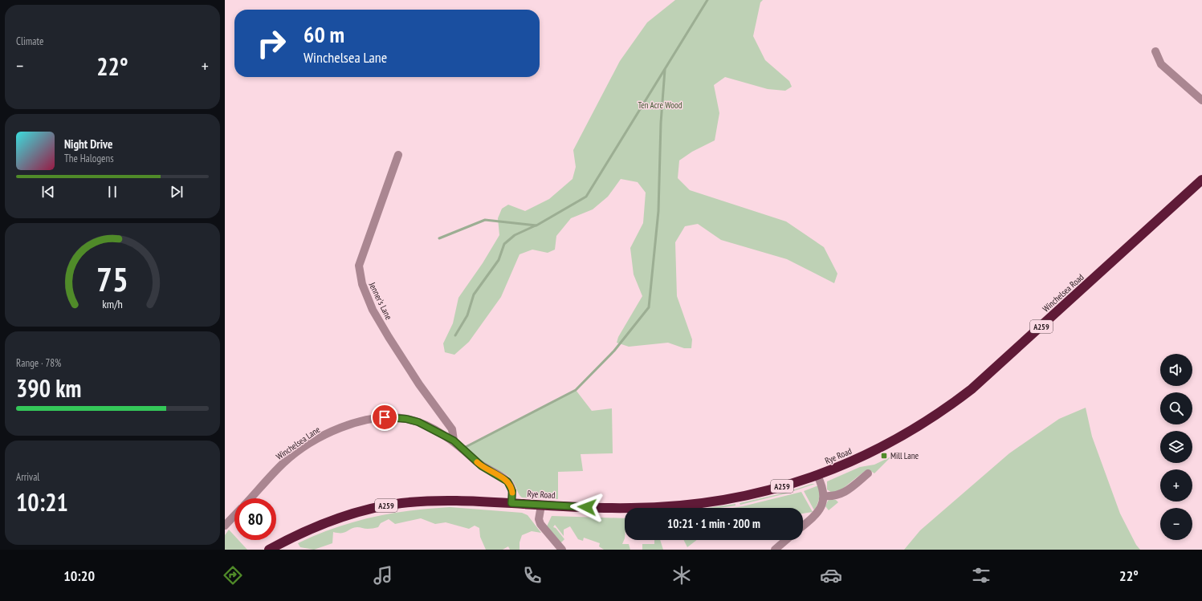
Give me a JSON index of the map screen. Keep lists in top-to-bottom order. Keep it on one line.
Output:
{"streets":{"highway":["Winchelsea Road","A259","Rye Road"],"street":["Jenner's Lane","Winchelsea Lane"]},"crossings":[["Winchelsea Road","Rye Road"],["Jenner's Lane","Winchelsea Lane"],["Winchelsea Lane","Rye Road"]],"parks":["Ten Acre Wood"],"places":{"transit":["Mill Lane"]},"page":{"tile":["Climate",["Range · 78%","390 km"],["Arrival","10:21"]],"turn":["60 m","Winchelsea Lane"],"heat":["−","22°","+"],"song":["Night Drive","The Halogens"],"map_buttons":["+","−"],"limit":"80","trip":"10:21 · 1 min · 200 m","tabs":["10:20","22°"],"gauge":["75","km/h"]}}
